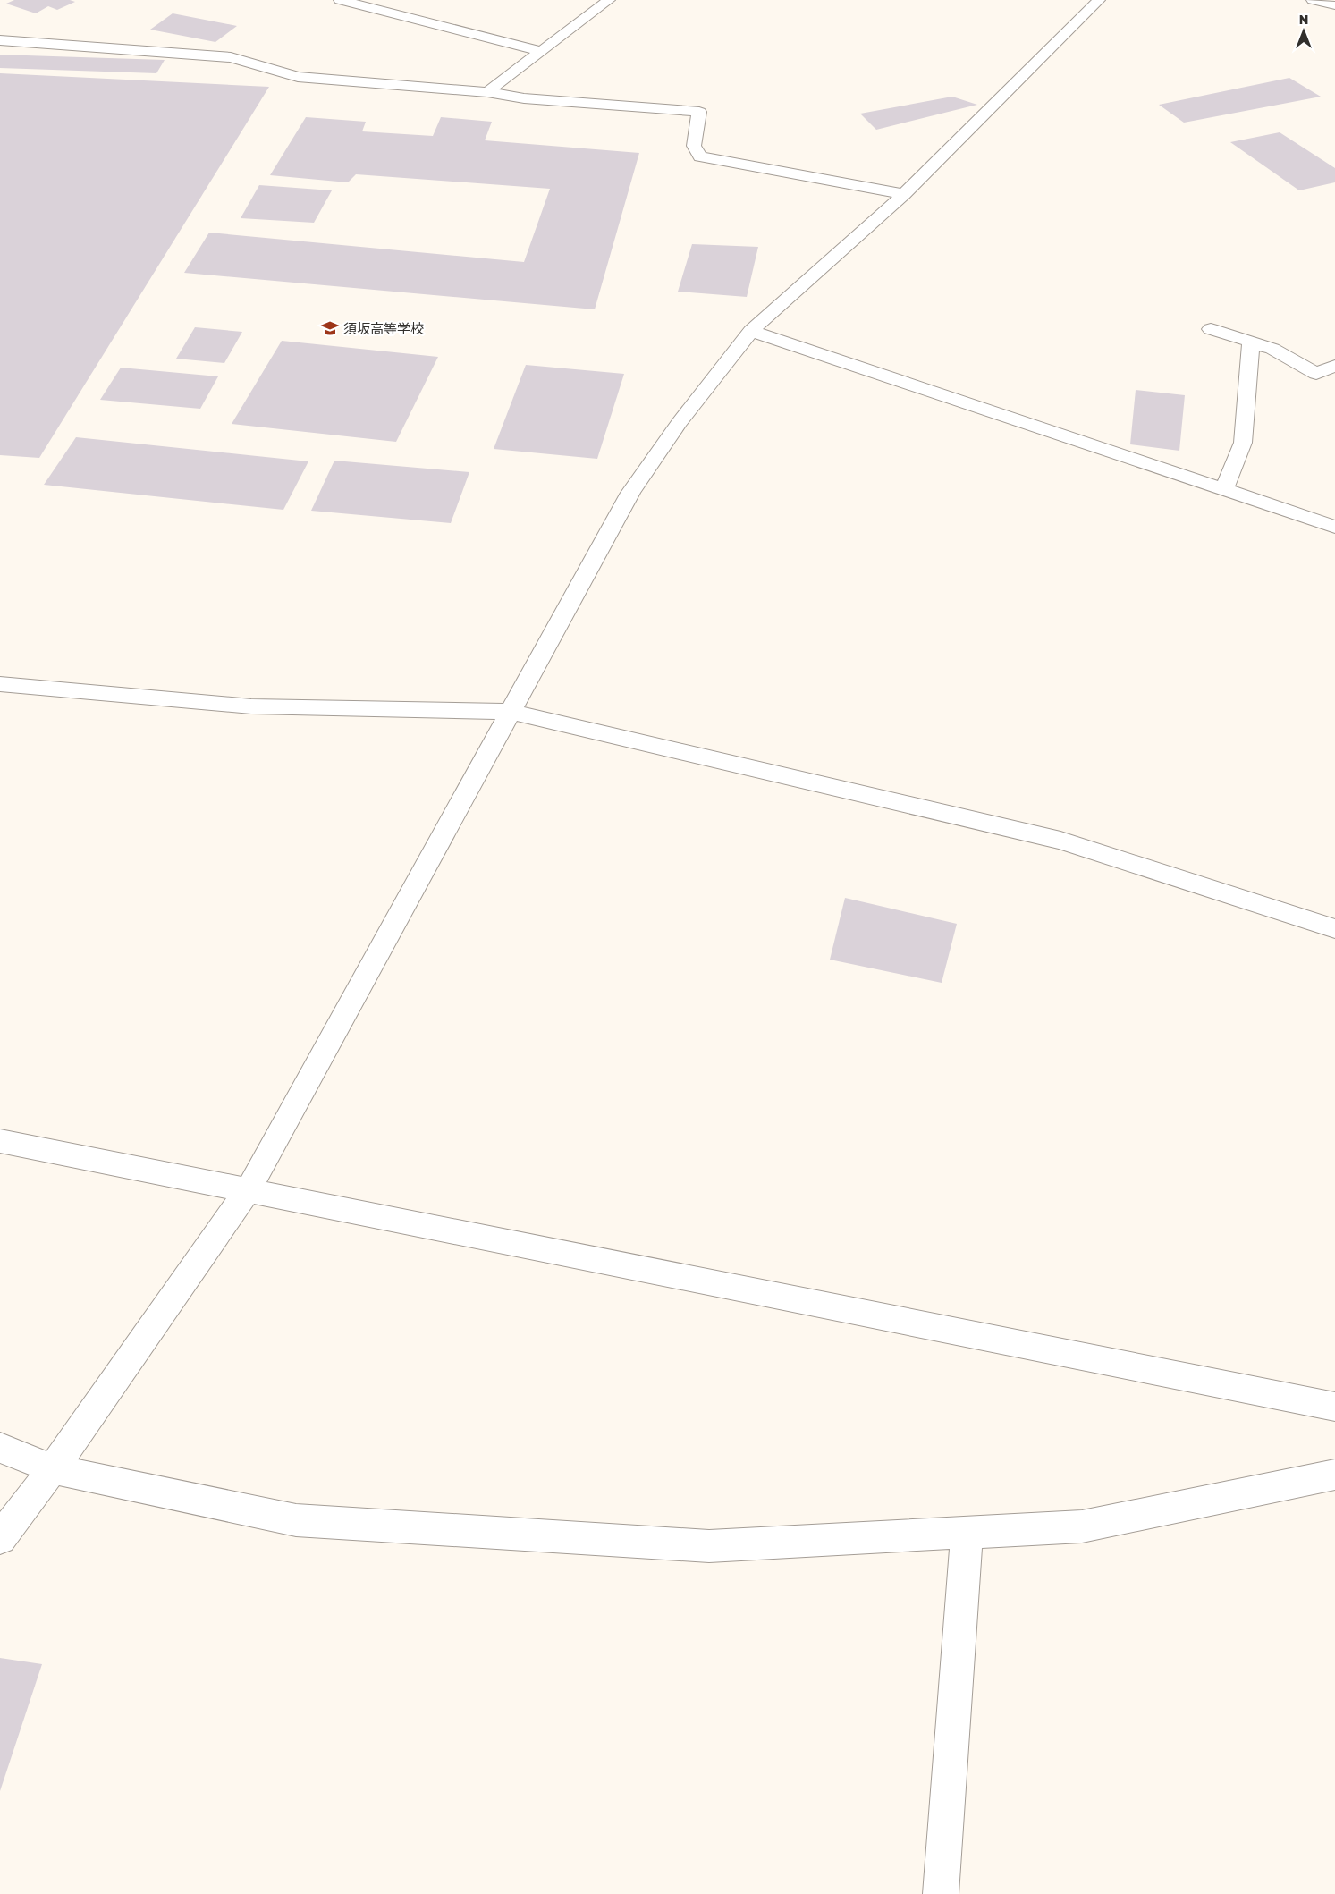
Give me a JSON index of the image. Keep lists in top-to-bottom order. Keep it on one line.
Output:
{"places":{"school or university":["須坂高等学校"]},"north":"top"}
